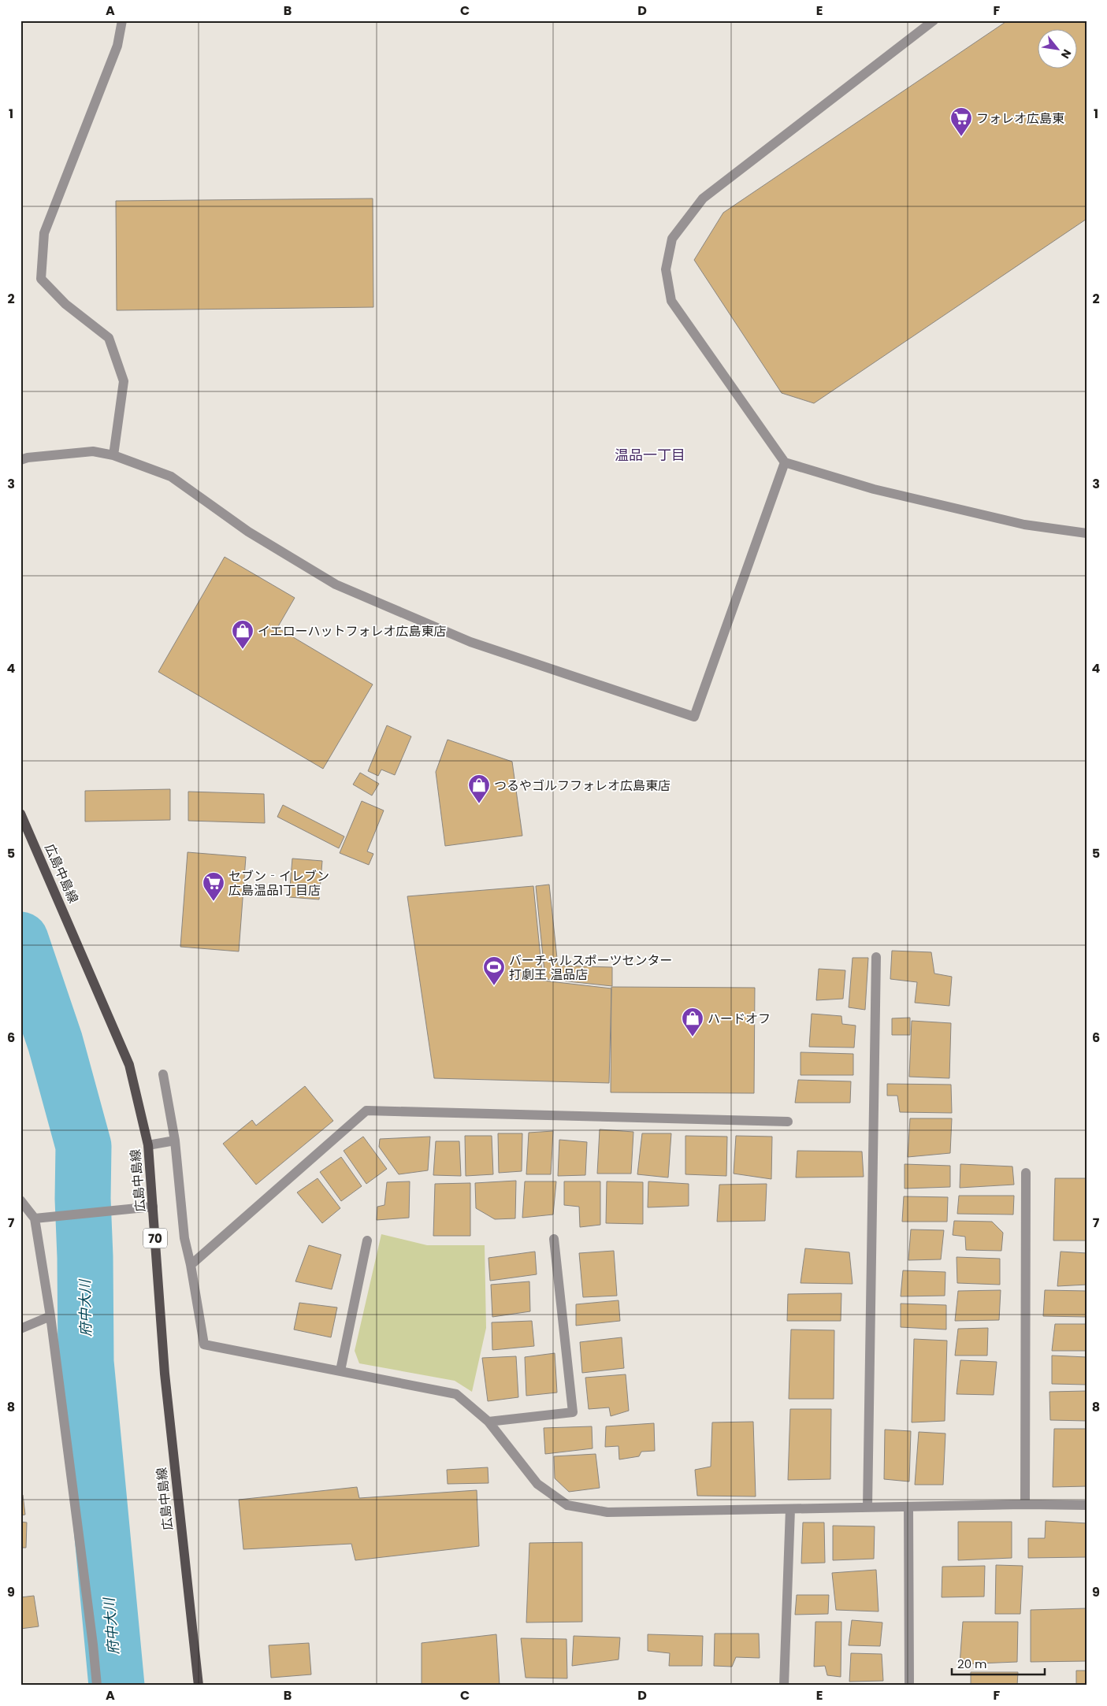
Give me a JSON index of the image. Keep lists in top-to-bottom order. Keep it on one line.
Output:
{"streets":{"main road":["広島中島線","70"]},"districts":["温品一丁目"],"water":["府中大川"],"places":{"supermarket":["フォレオ広島東","セブン‐イレブン 広島温品1丁目店"],"shop":["イエローハットフォレオ広島東店","つるやゴルフフォレオ広島東店","ハードオフ"],"sports":["バーチャルスポーツセンター 打劇王 温品店"]},"scale_bar":"20 m","north":"bottom right","grid":{"columns":["A","B","C","D","E","F"],"rows":["1","2","3","4","5","6","7","8","9"]}}
